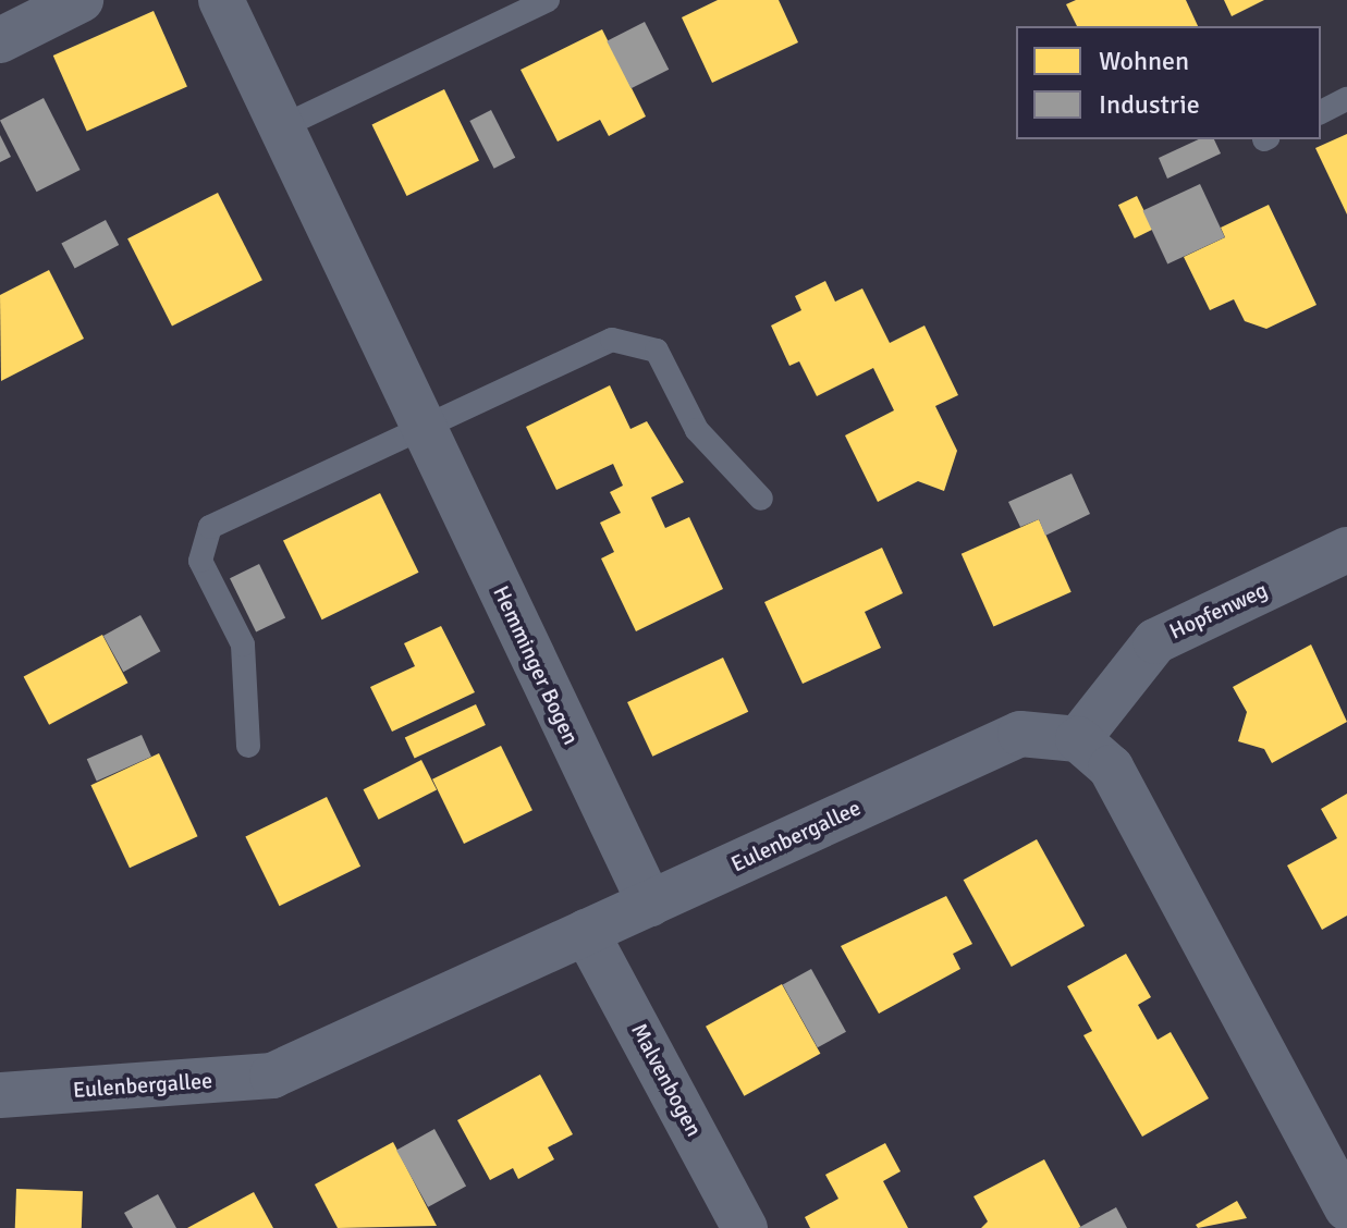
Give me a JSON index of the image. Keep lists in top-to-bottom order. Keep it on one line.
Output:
{"streets":{"street":["Hopfenweg","Hemminger Bogen","Eulenbergallee","Malvenbogen"]},"crossings":[["Hopfenweg","Eulenbergallee"],["Hemminger Bogen","Eulenbergallee"],["Eulenbergallee","Malvenbogen"]],"legend":["Wohnen","Industrie"]}
